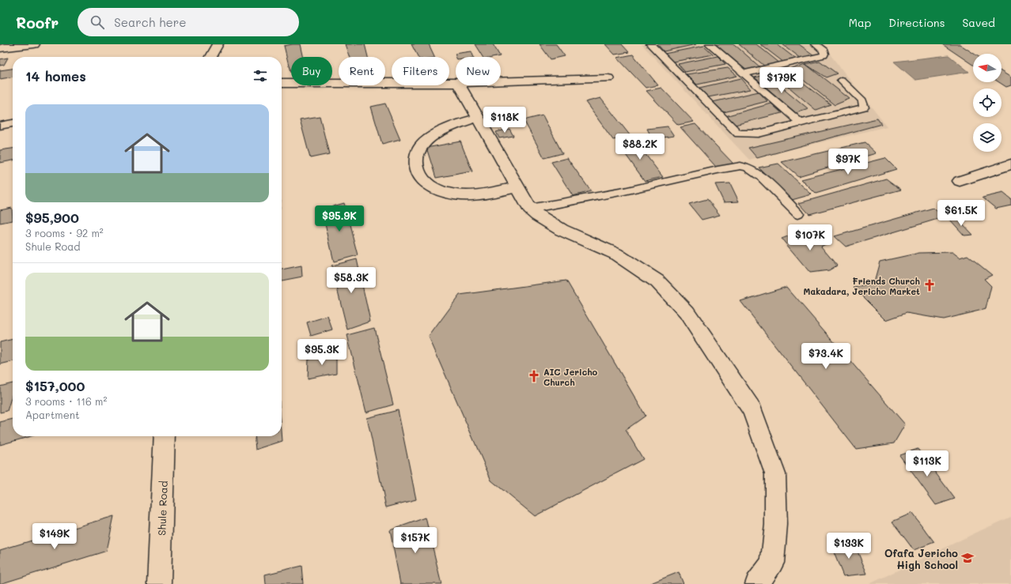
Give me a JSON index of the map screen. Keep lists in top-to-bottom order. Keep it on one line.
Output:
{"streets":{"street":["Shule Road"]},"places":{"church":["Friends Church Makadara, Jericho Market","AIC Jericho Church"],"school or university":["Ofafa Jericho High School"]},"north":"left","page":{"header":"Roofr","search":"Search here","nav":["Map","Directions","Saved"],"chip":["Buy","Rent","Filters","New"],"heading":"14 homes","price":["$179K","$118K","$88.2K","$97K","$61.5K","$95.9K","$107K","$58.3K","$95.3K","$73.4K","$113K","$149K","$157K","$133K"],"list":[{"name":"$95,900","note":"3 rooms · 92 m² · Shule Road"},{"name":"$157,000","note":"3 rooms · 116 m² · Apartment"}]}}
